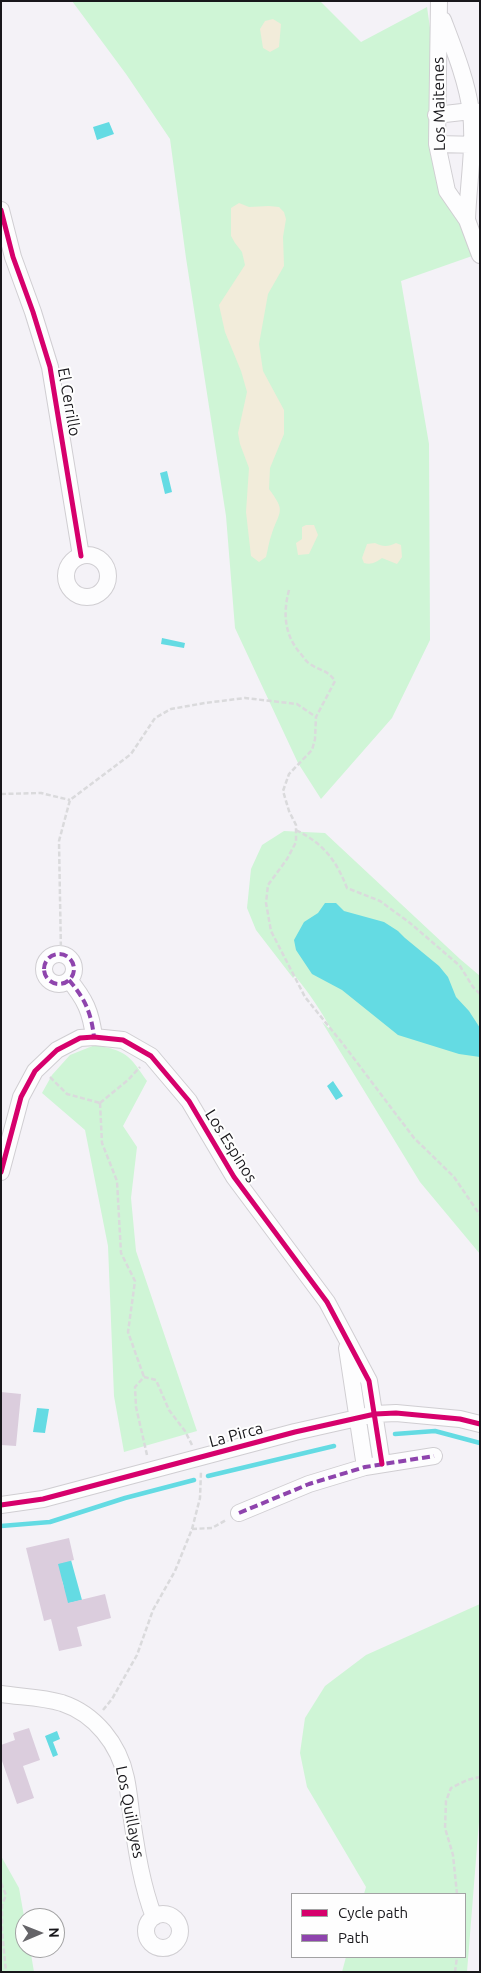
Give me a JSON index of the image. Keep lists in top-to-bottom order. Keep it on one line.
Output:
{"streets":{"street":["Los Maitenes","El Cerrillo","Los Espinos","La Pirca","Los Quillayes"]},"crossings":[["Los Espinos","La Pirca"]],"legend":["Cycle path","Path"],"north":"right"}
